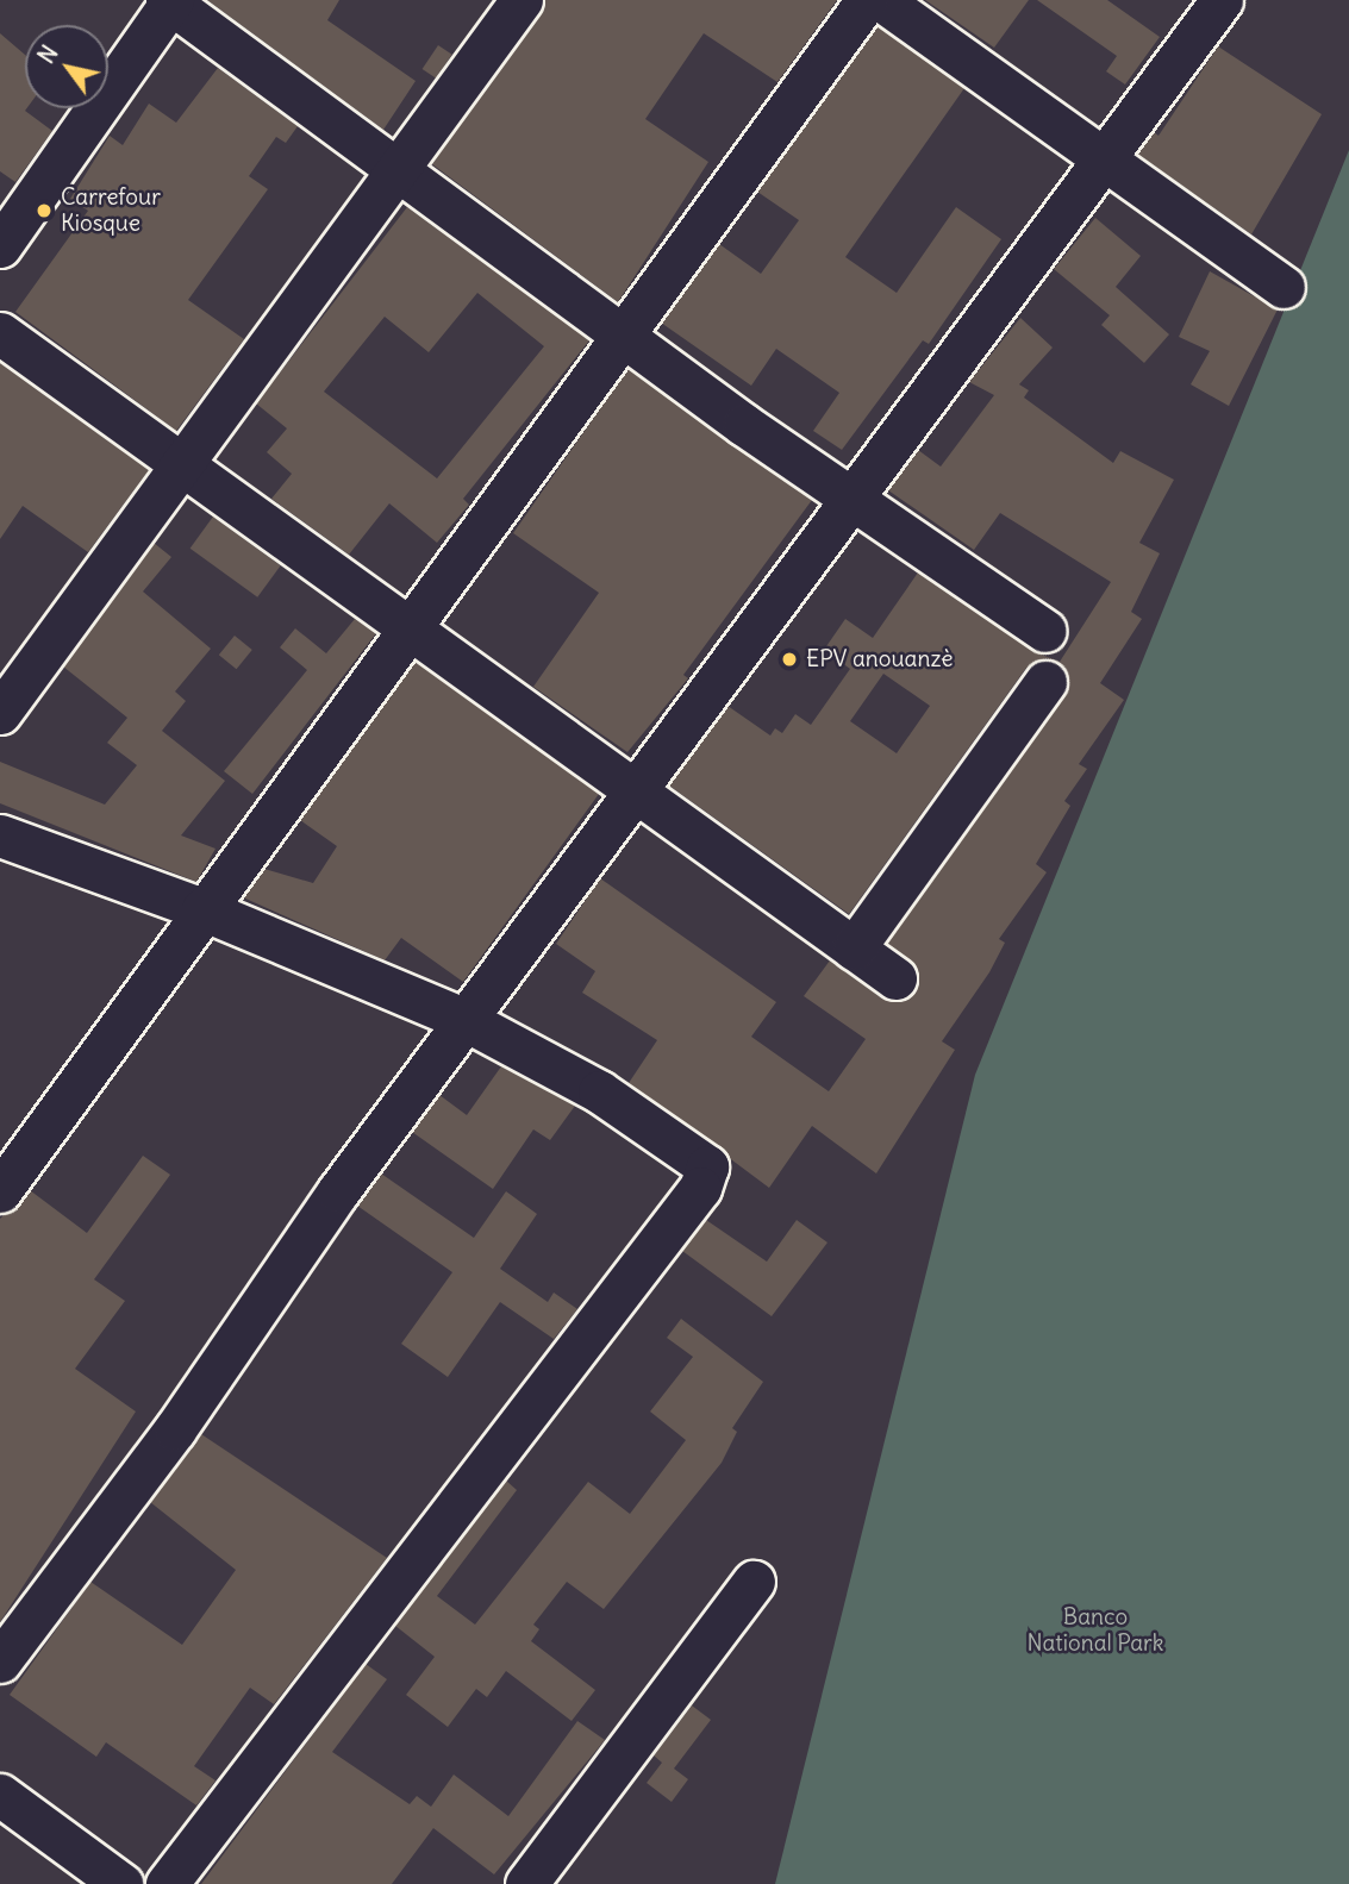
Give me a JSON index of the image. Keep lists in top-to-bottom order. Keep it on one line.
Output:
{"parks":["Banco National Park"],"places":["Carrefour Kiosque","EPV anouanzè"],"north":"top left"}
